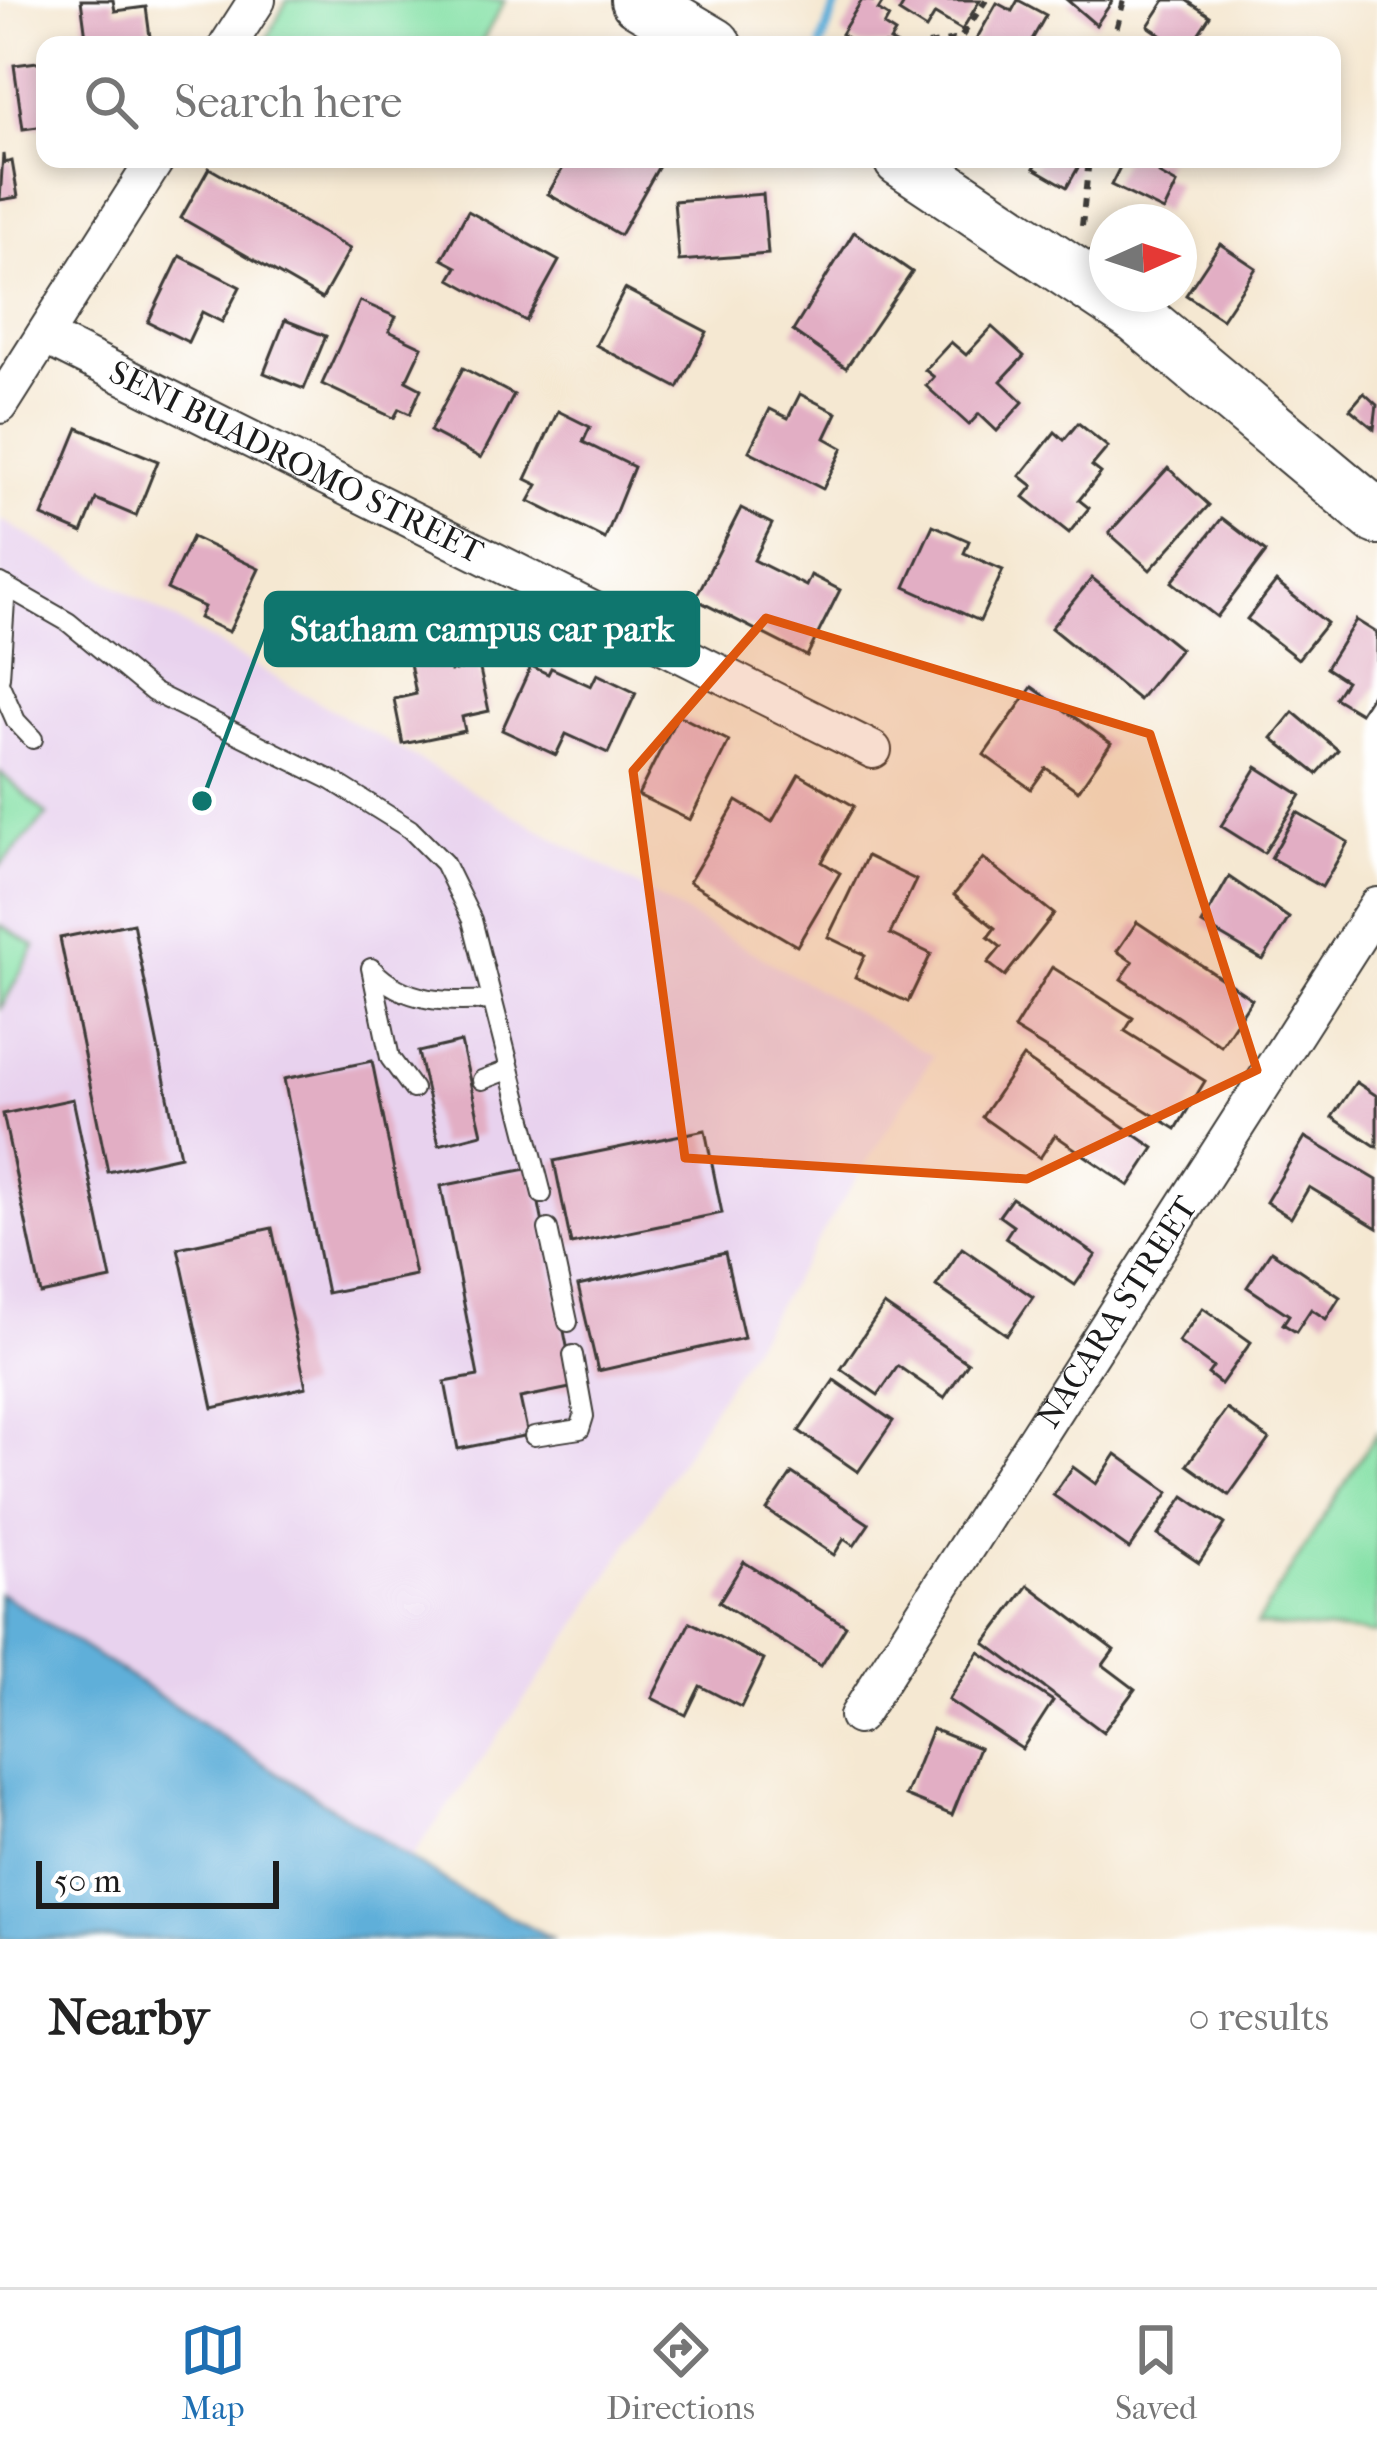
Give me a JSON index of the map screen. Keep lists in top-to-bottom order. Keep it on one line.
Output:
{"streets":{"street":["SENI BUADROMO STREET","NACARA STREET"]},"places":["Statham campus car park"],"scale_bar":"50 m","north":"right","page":{"search":"Search here","scale":"50 m","heading":["Nearby","0 results"],"nav":["Map","Directions","Saved"]}}
